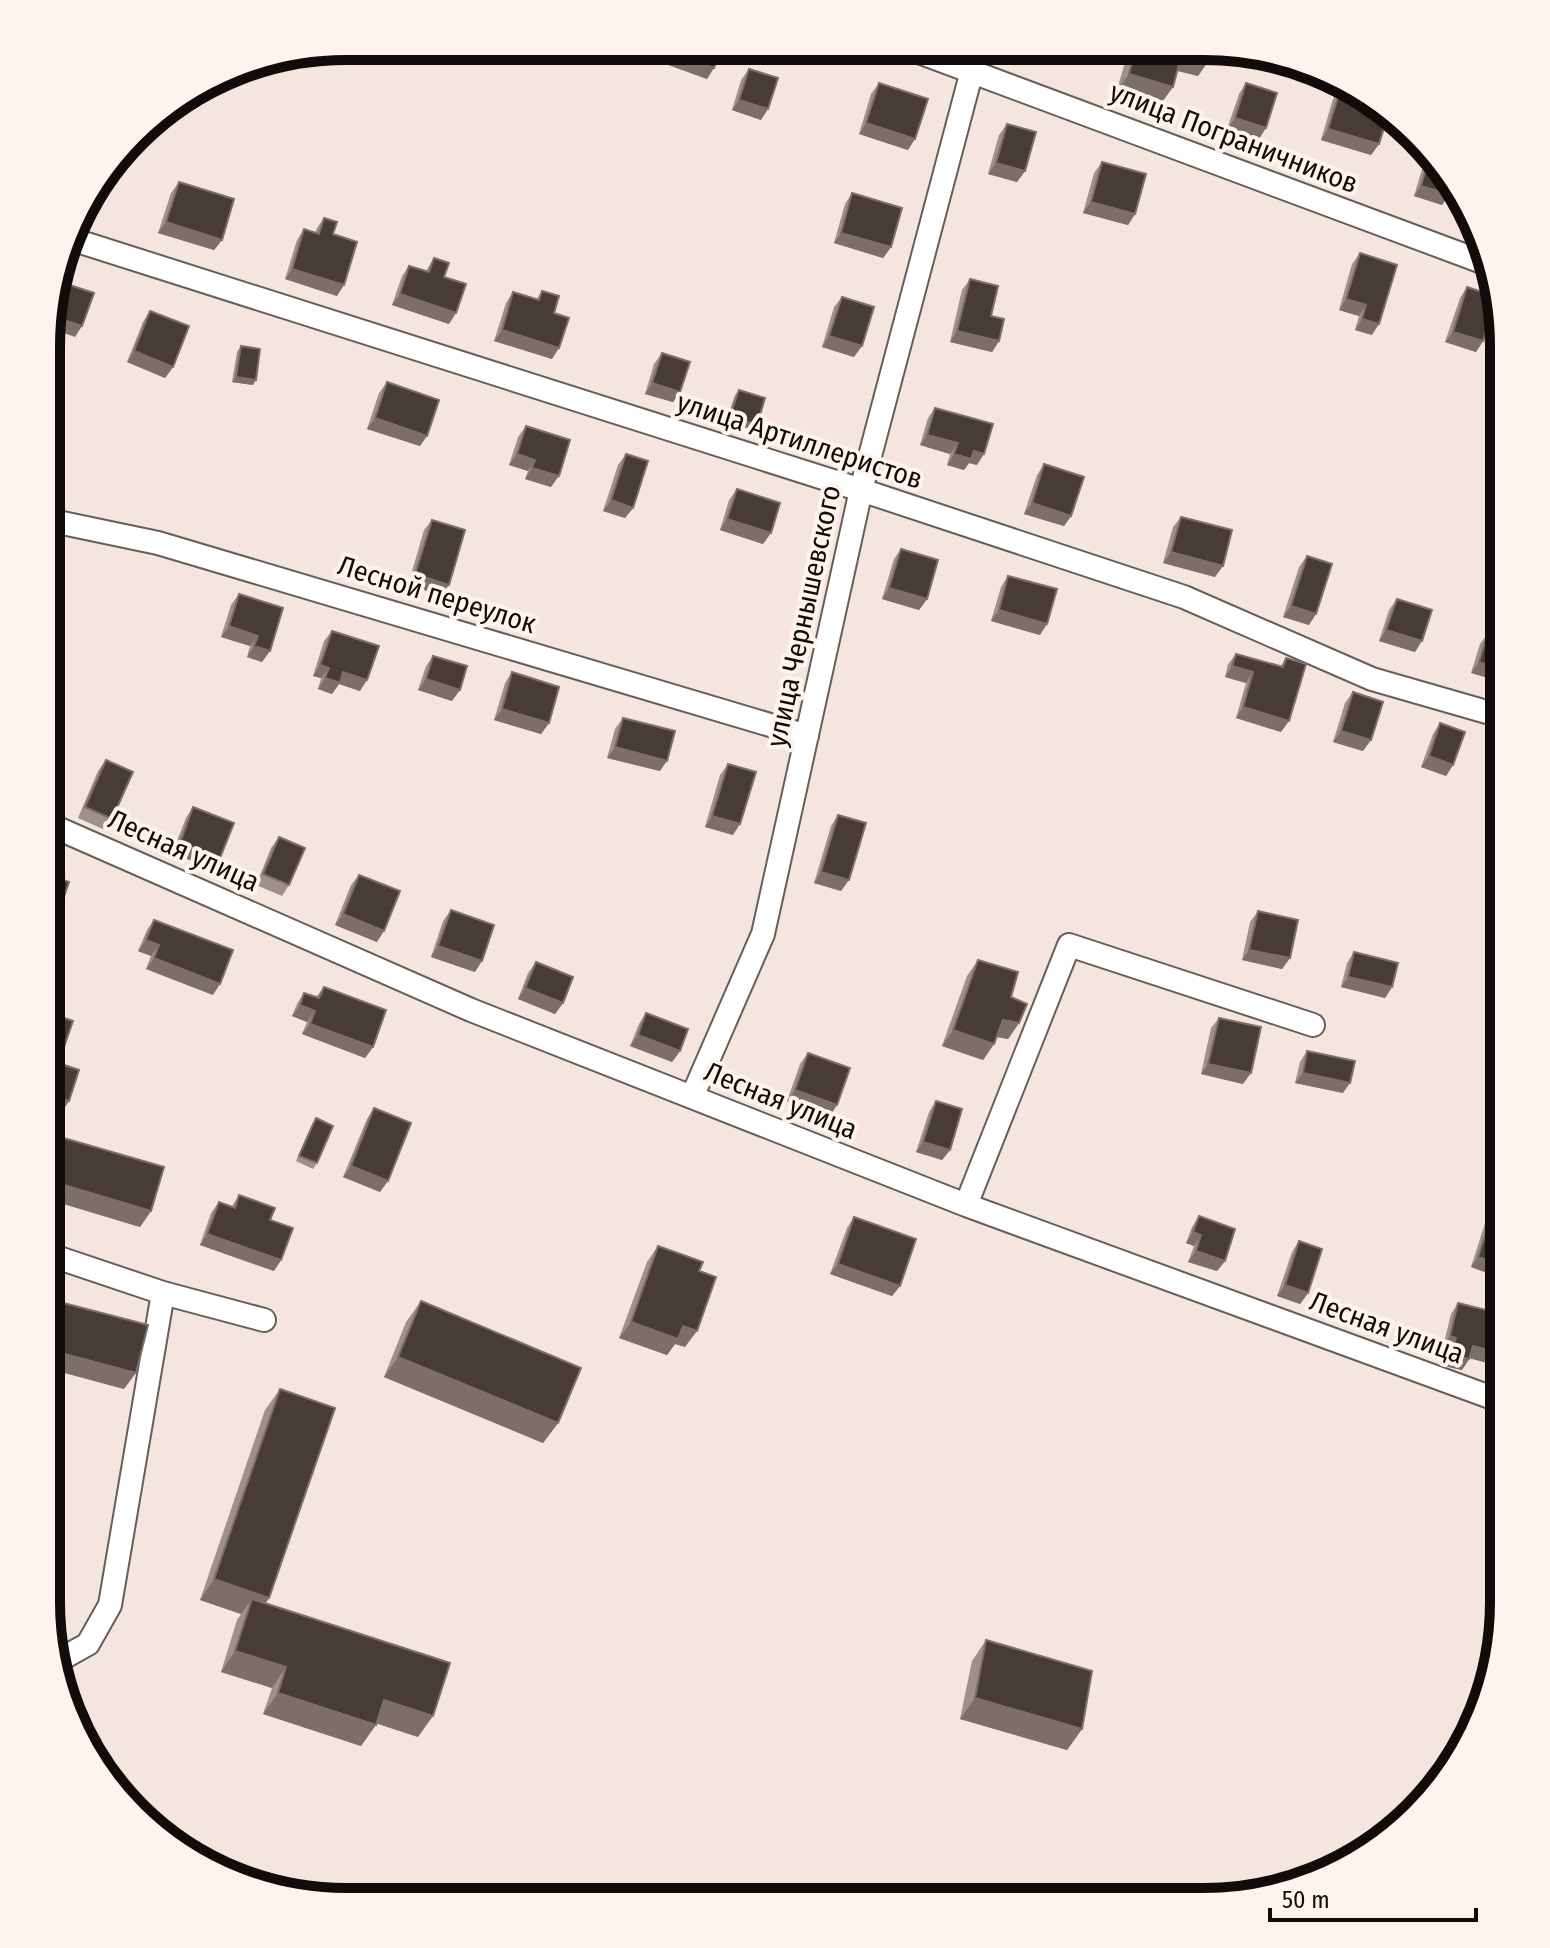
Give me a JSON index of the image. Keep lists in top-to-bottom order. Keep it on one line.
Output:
{"streets":{"street":["улица Пограничников","улица Артиллеристов","Лесной переулок","улица Чернышевского","Лесная улица"]},"crossings":[["улица Пограничников","улица Чернышевского"],["улица Артиллеристов","улица Чернышевского"],["Лесной переулок","улица Чернышевского"],["улица Чернышевского","Лесная улица"]],"scale_bar":"50 m"}
